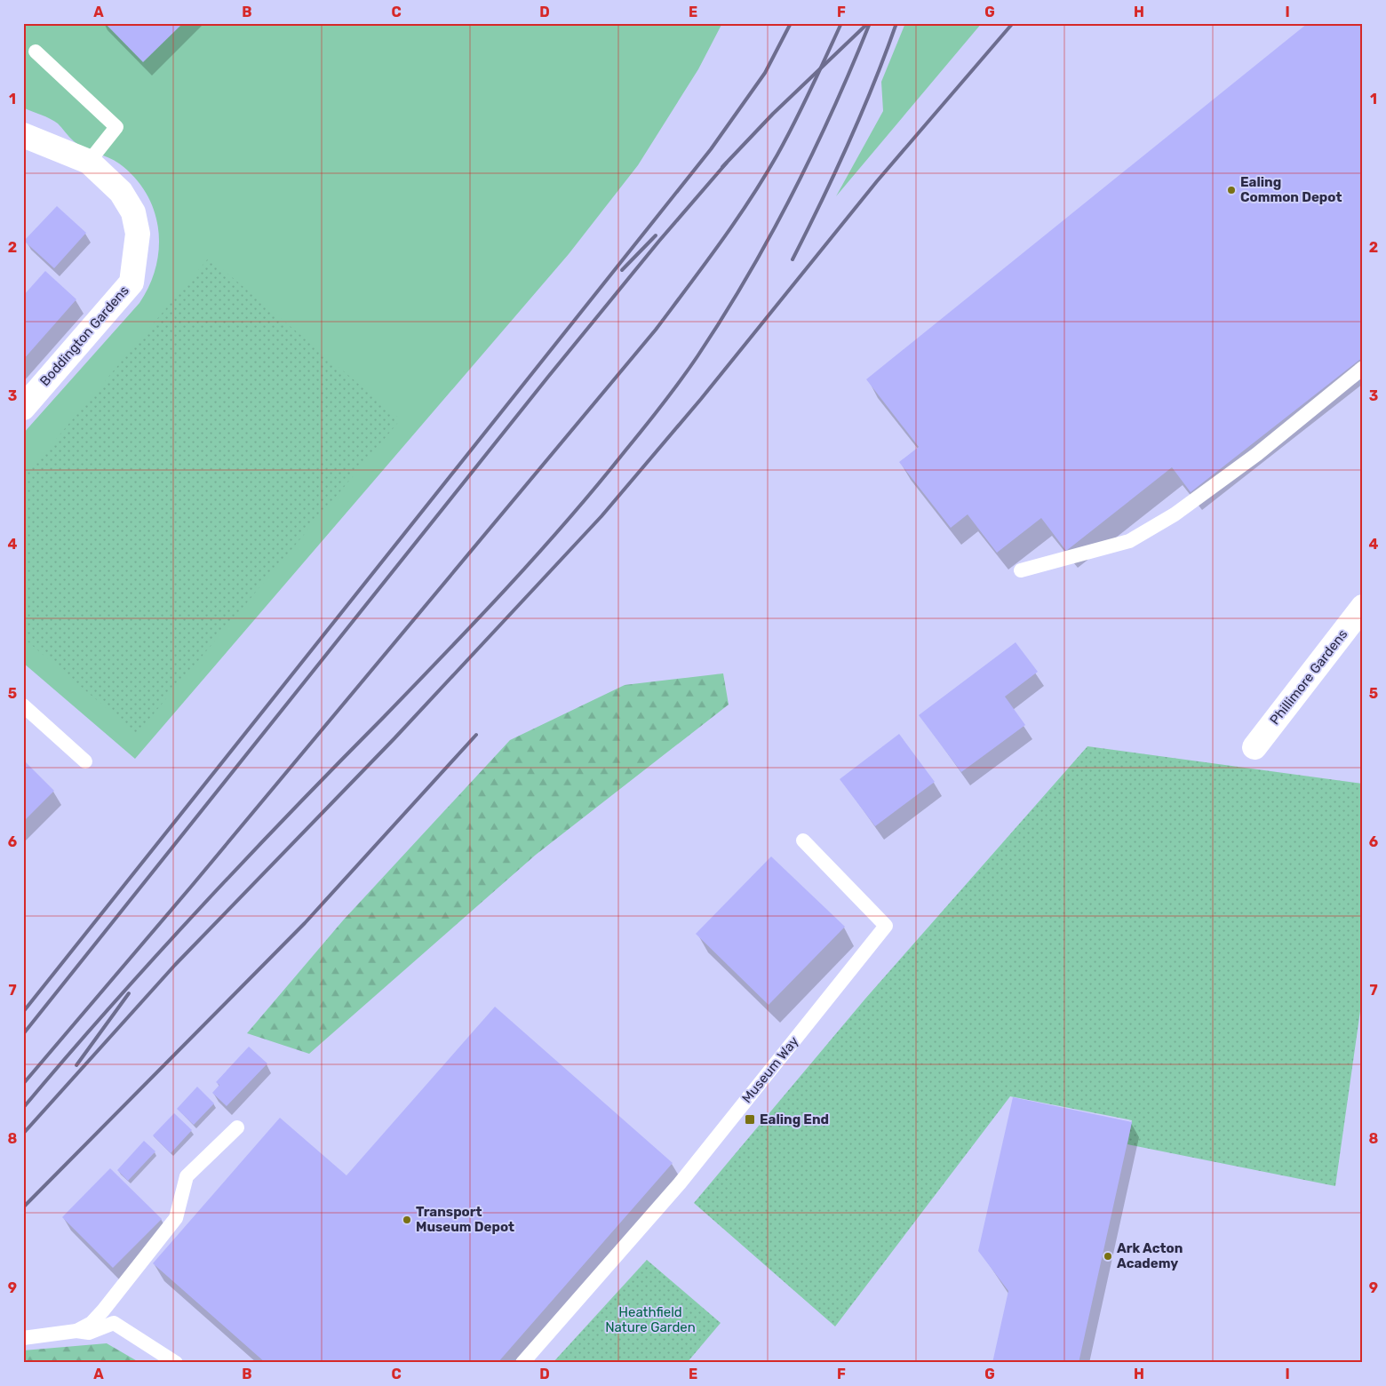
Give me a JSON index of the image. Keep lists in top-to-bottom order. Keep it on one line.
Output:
{"streets":{"street":["Boddington Gardens","Phillimore Gardens"],"lane":["Museum Way"]},"parks":["Heathfield Nature Garden"],"places":{"other":["Ealing Common Depot","Transport Museum Depot","Ark Acton Academy"],"transit":["Ealing End"]},"grid":{"columns":["A","B","C","D","E","F","G","H","I"],"rows":["1","2","3","4","5","6","7","8","9"]}}
